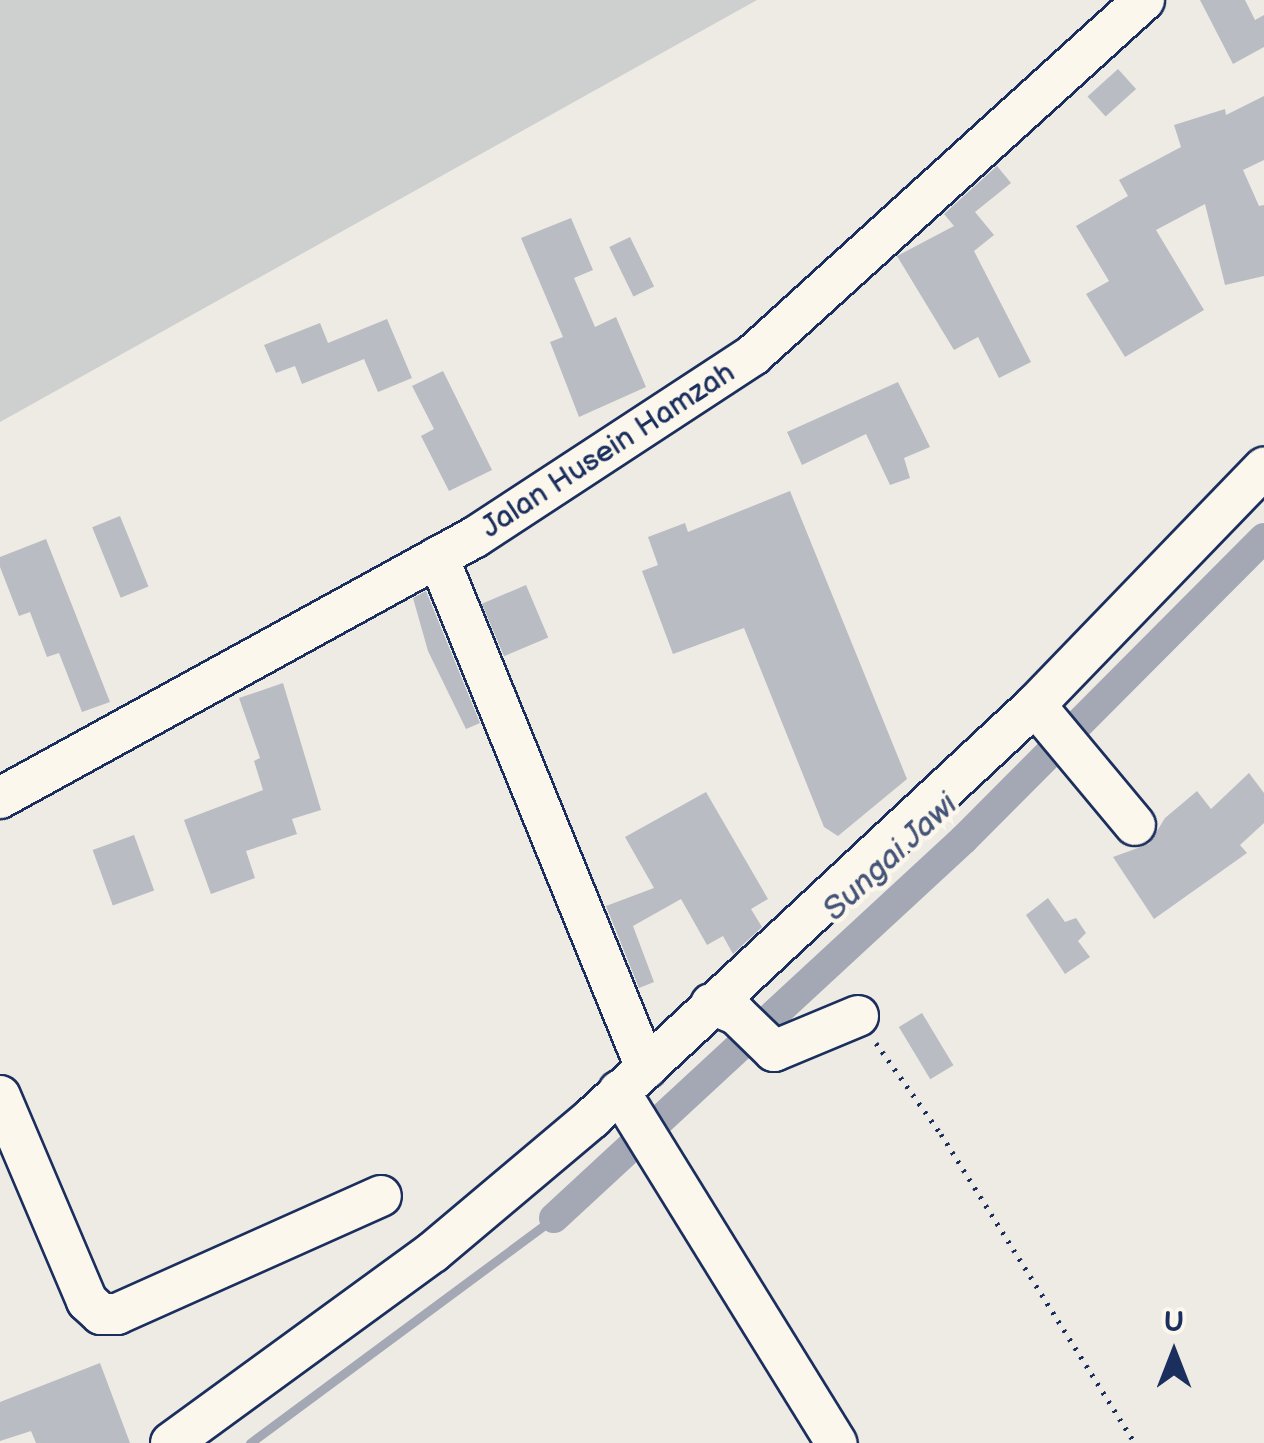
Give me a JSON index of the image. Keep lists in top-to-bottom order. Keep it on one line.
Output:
{"streets":{"street":["Jalan Husein Hamzah"]},"water":["Sungai Jawi"],"north":"top"}
